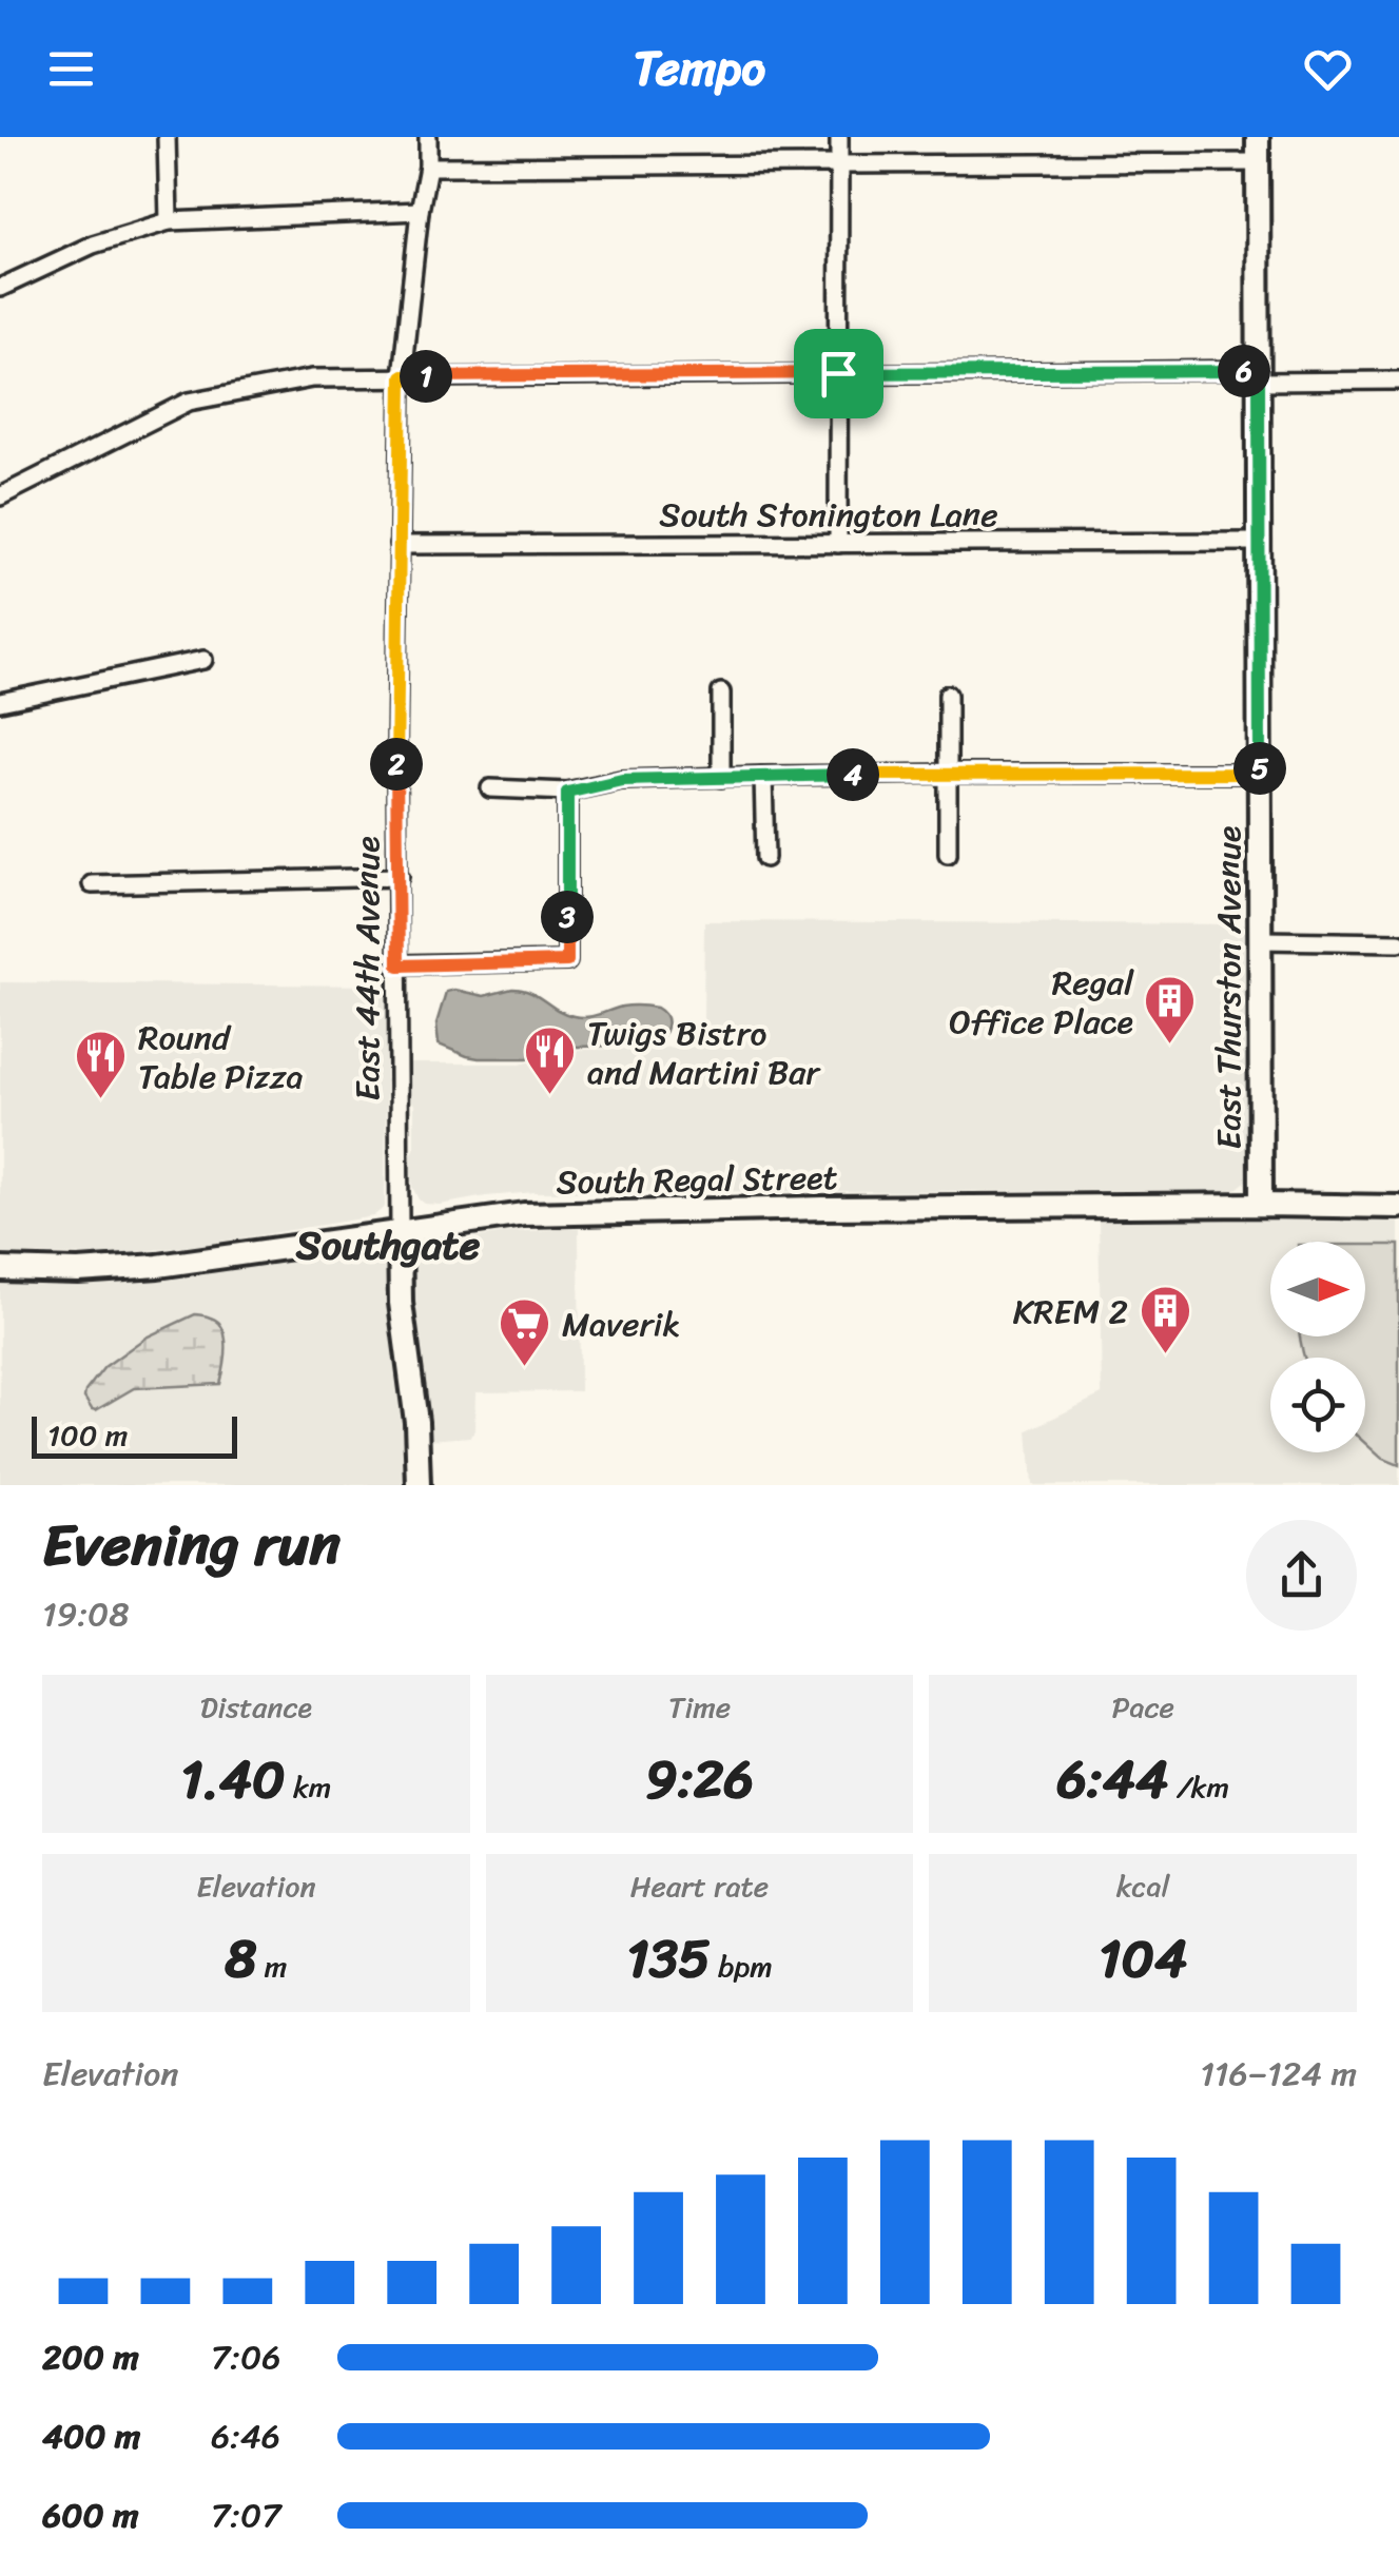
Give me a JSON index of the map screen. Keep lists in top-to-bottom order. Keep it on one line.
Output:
{"streets":{"main road":["East 44th Avenue","East Thurston Avenue","South Regal Street"],"street":["South Stonington Lane"]},"crossings":[["South Stonington Lane","East 44th Avenue"],["South Stonington Lane","East Thurston Avenue"],["East 44th Avenue","South Regal Street"],["East Thurston Avenue","South Regal Street"]],"districts":["Southgate"],"places":{"building":["Regal Office Place","KREM 2"],"restaurant":["Twigs Bistro and Martini Bar","Round Table Pizza"],"supermarket":["Maverik"]},"scale_bar":"100 m","north":"right","page":{"header":"Tempo","pins":["6","1","2","5","4","3"],"scale":"100 m","heading":["Evening run","19:08"],"stats":[["Distance","1.40 km"],["Time","9:26"],["Pace","6:44 /km"],["Elevation","8 m"],["Heart rate","135 bpm"],["kcal","104"]],"chart":["Elevation","116–124 m"],"list":[{"name":"200 m","note":"7:06"},{"name":"400 m","note":"6:46"},{"name":"600 m","note":"7:07"}]}}
